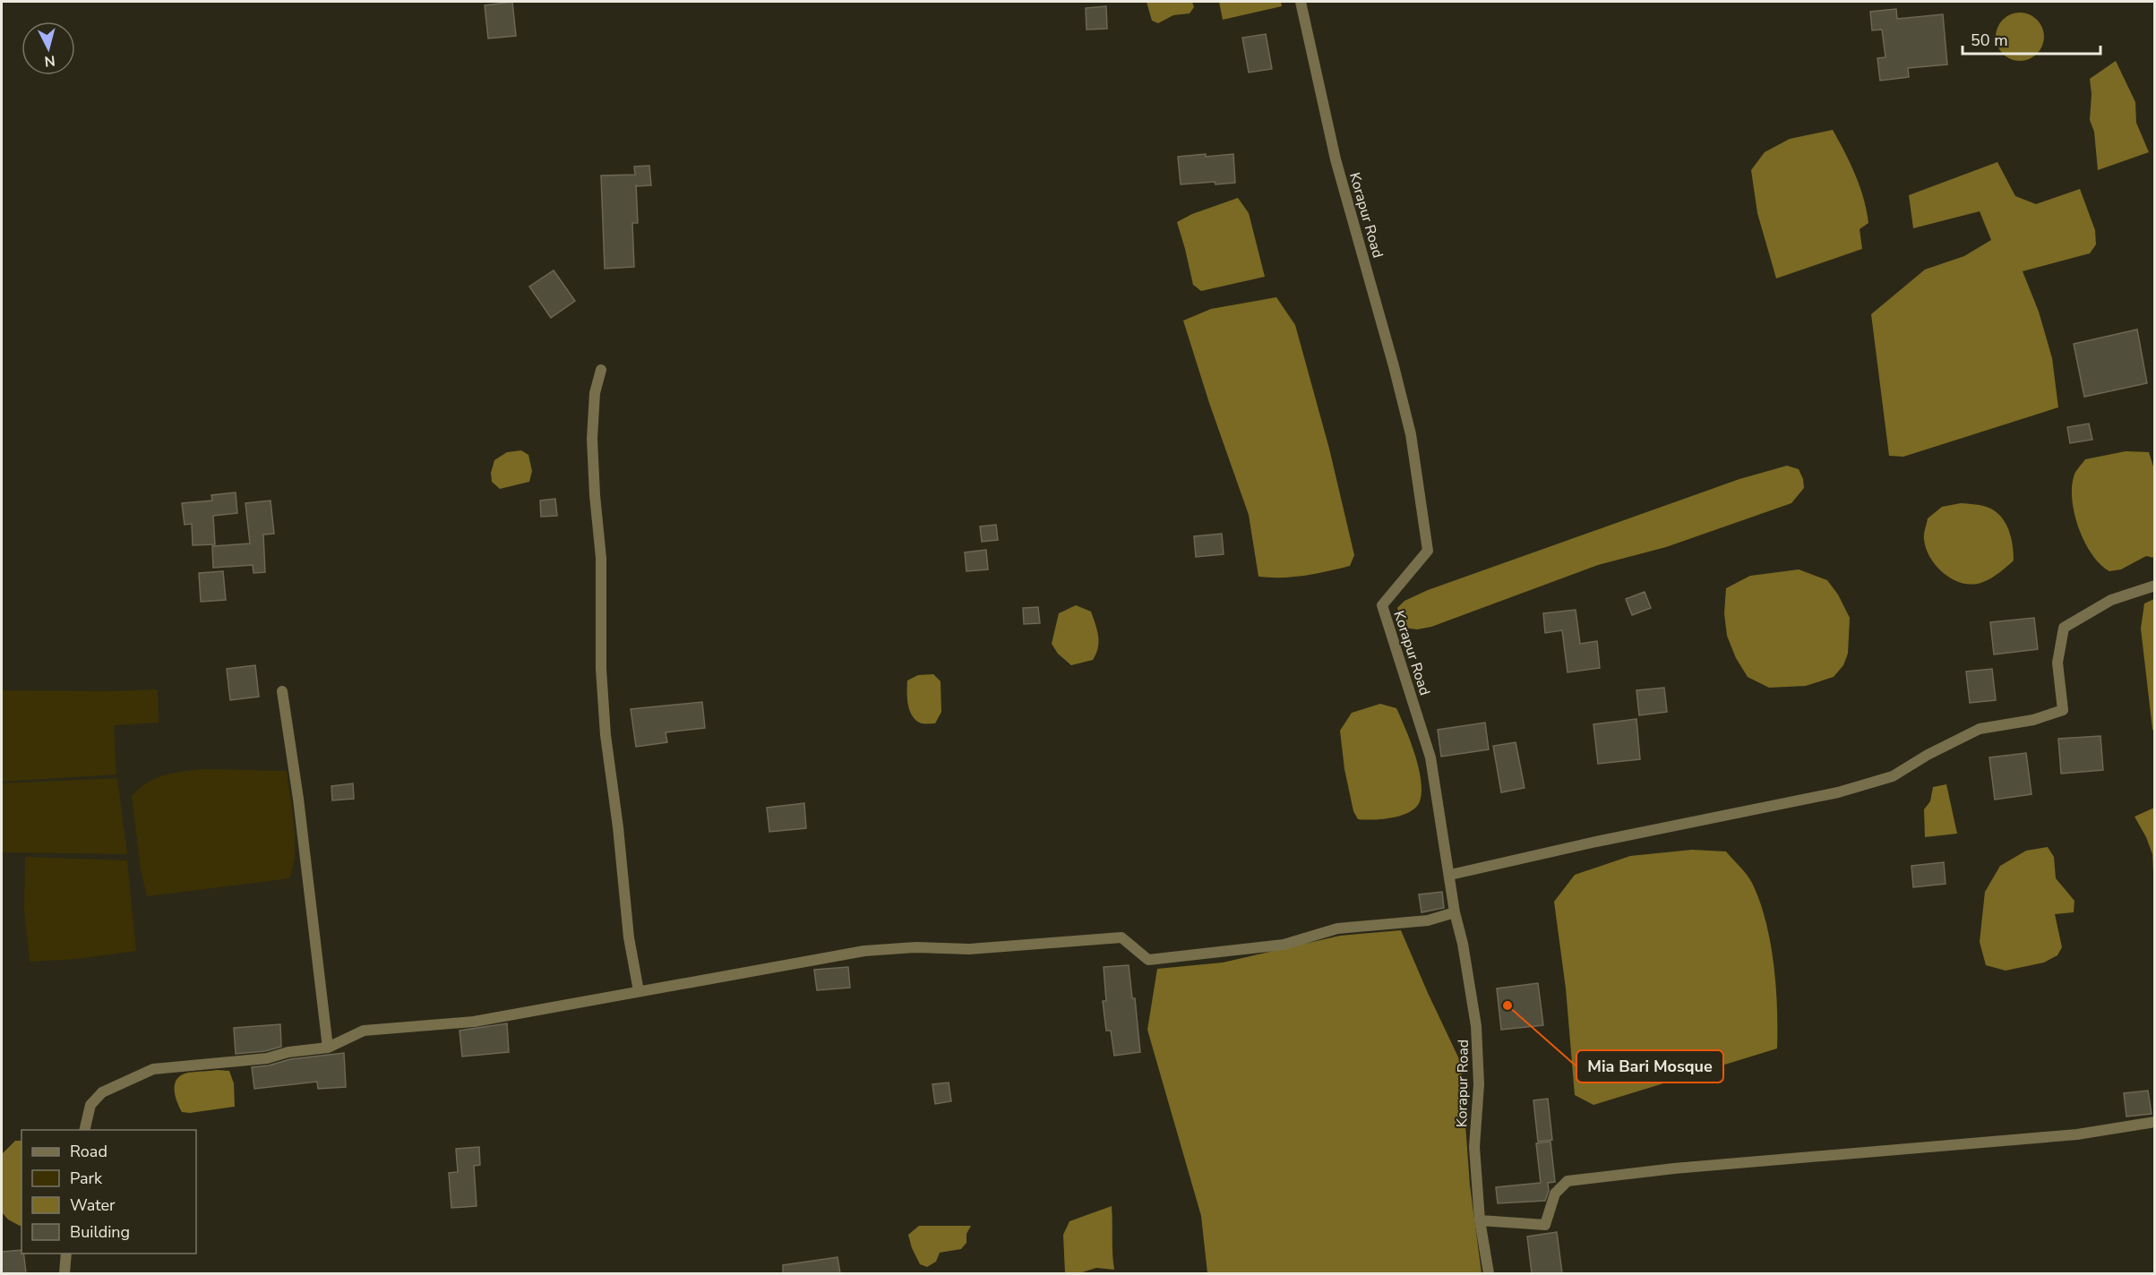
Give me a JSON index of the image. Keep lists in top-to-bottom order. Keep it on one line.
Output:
{"streets":{"street":["Korapur Road"]},"places":["Mia Bari Mosque"],"legend":["Road","Park","Water","Building"],"scale_bar":"50 m","north":"bottom"}
